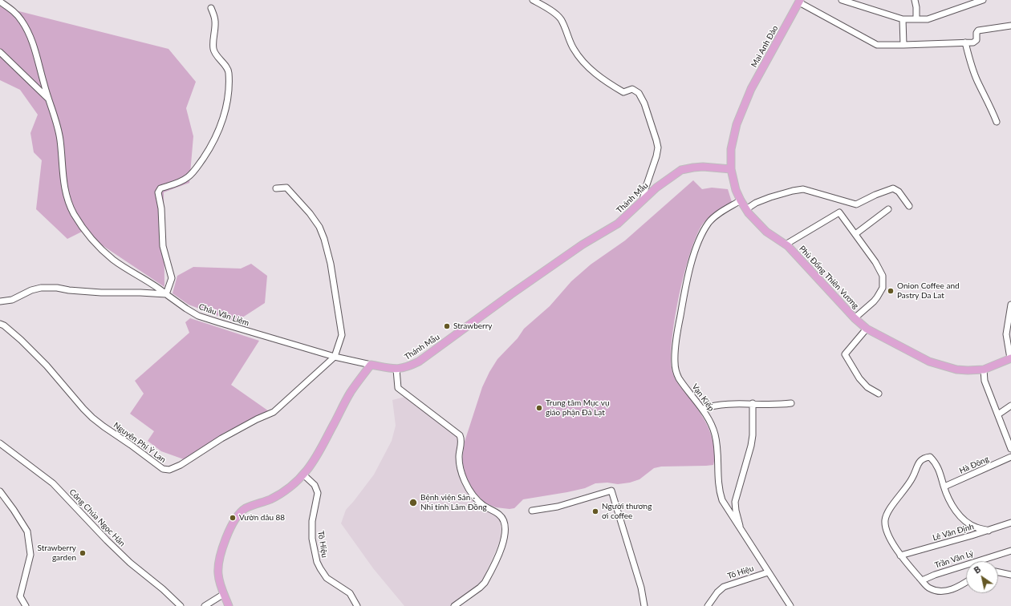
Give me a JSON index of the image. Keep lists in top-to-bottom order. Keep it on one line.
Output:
{"streets":{"main road":["Mai Anh Đào","Thánh Mẫu","Phù Đổng Thiên Vương"],"street":["Châu Văn Liêm","Vạn Kiếp","Nguyên Phi Ỷ Lan","Hà Đông","Công Chúa Ngọc Hân","Lê Văn Định","Tô Hiệu","Trần Văn Lý"]},"crossings":[["Mai Anh Đào","Phù Đổng Thiên Vương"],["Thánh Mẫu","Phù Đổng Thiên Vương"],["Thánh Mẫu","Châu Văn Liêm"],["Phù Đổng Thiên Vương","Vạn Kiếp"],["Châu Văn Liêm","Nguyên Phi Ỷ Lan"],["Vạn Kiếp","Tô Hiệu"]],"places":["Onion Coffee and Pastry Da Lat","Strawberry","Trung tâm Mục vụ giáo phận Đà Lạt","Bệnh viện Sản - Nhi tỉnh Lâm Đồng","Người thương ơi coffee","Vườn dâu 88","Strawberry garden"],"north":"top left"}
